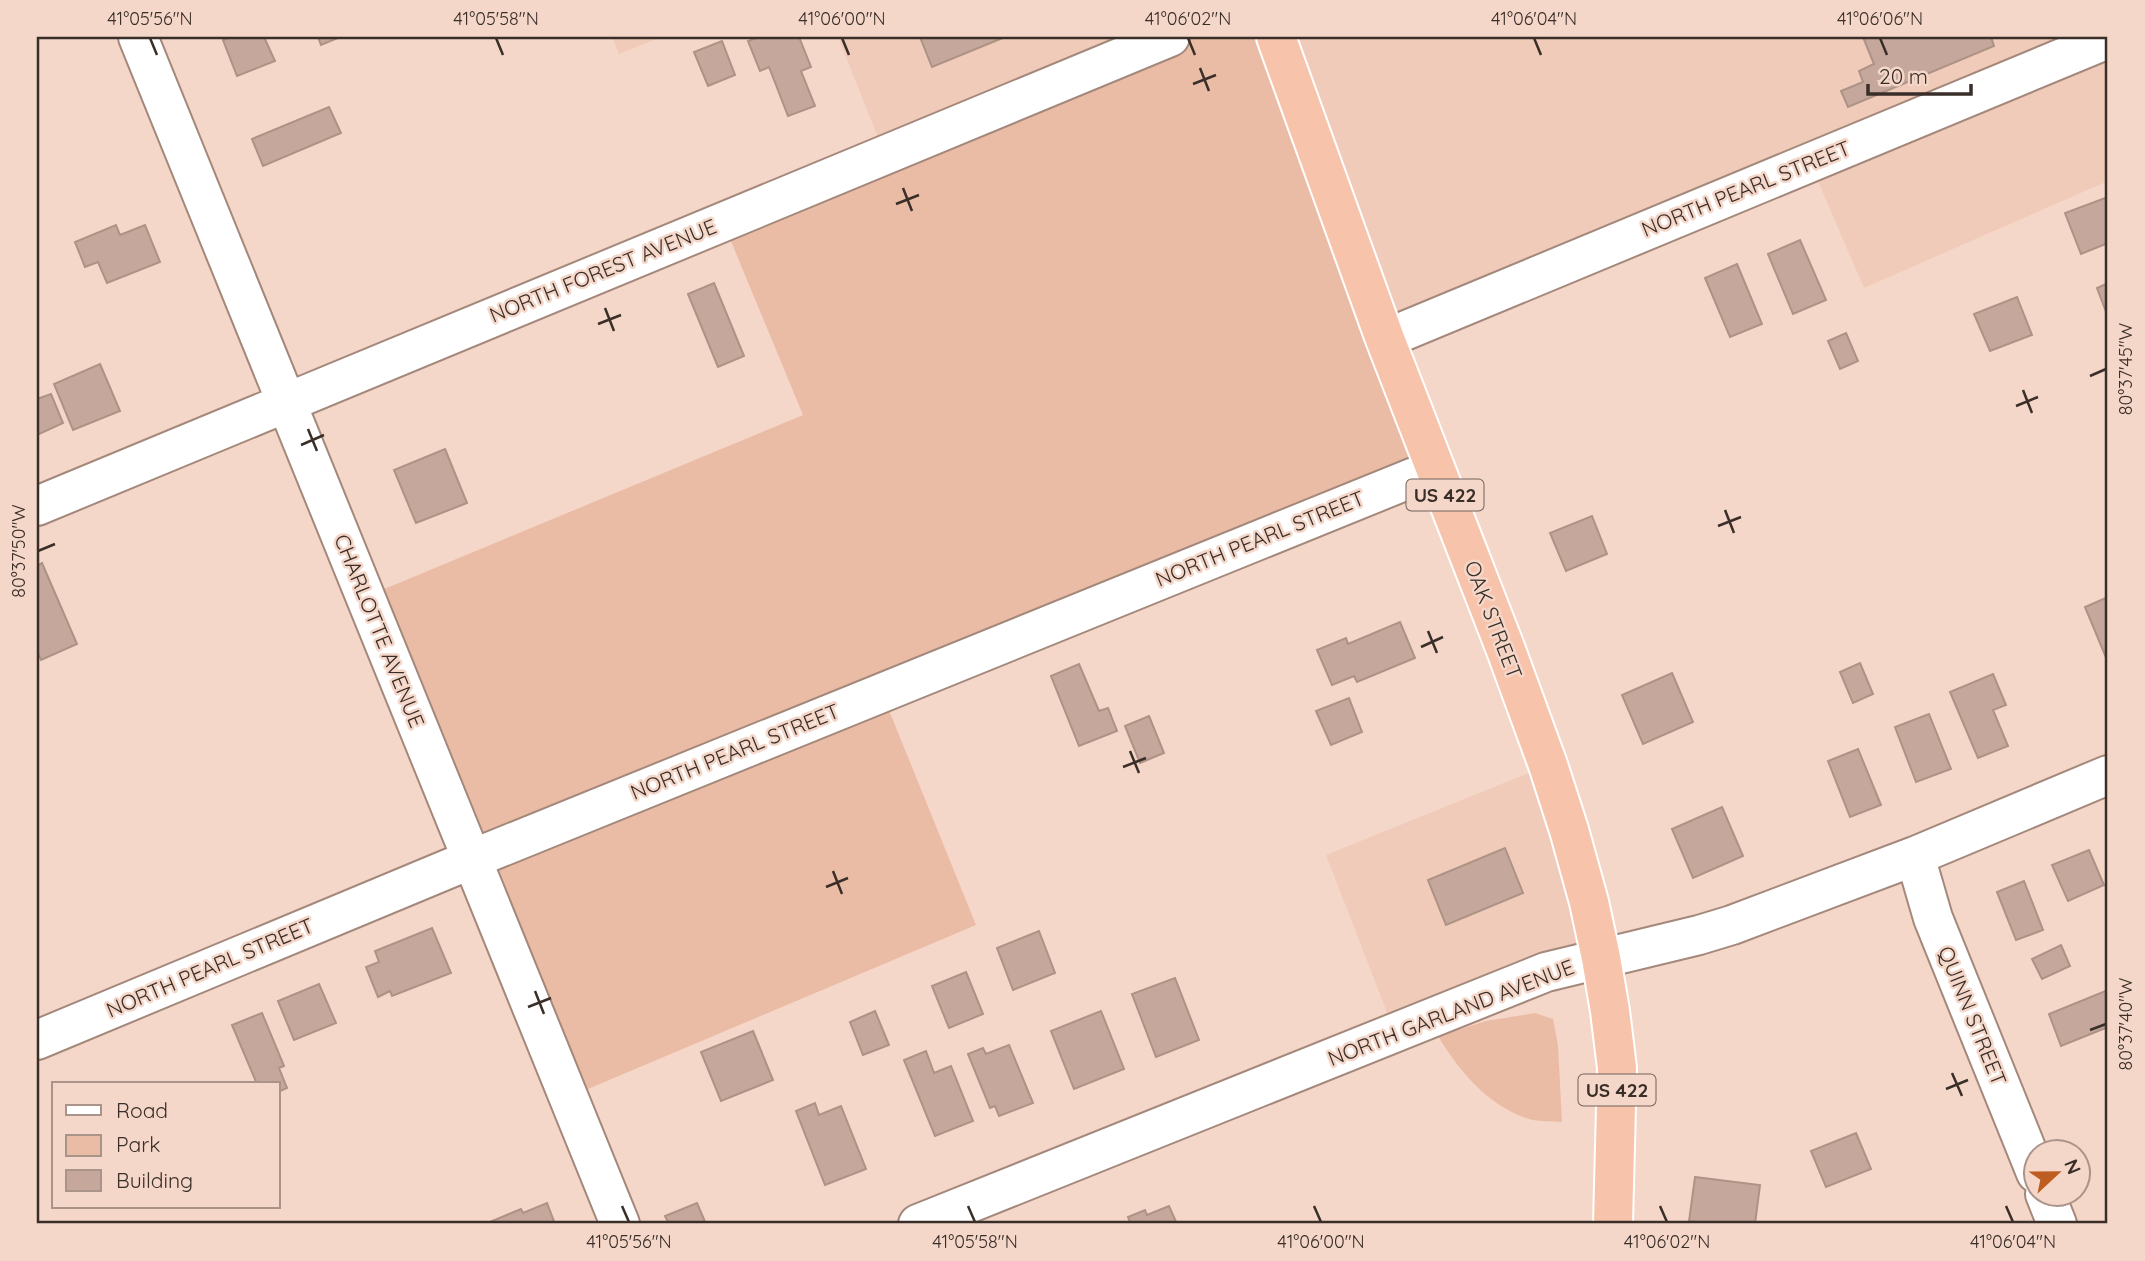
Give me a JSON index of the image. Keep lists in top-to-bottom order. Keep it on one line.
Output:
{"streets":{"highway":["US 422","OAK STREET"],"street":["NORTH PEARL STREET","NORTH FOREST AVENUE","CHARLOTTE AVENUE","NORTH GARLAND AVENUE","QUINN STREET"]},"crossings":[["NORTH PEARL STREET","OAK STREET"],["NORTH PEARL STREET","CHARLOTTE AVENUE"],["NORTH FOREST AVENUE","CHARLOTTE AVENUE"],["OAK STREET","NORTH GARLAND AVENUE"],["NORTH GARLAND AVENUE","QUINN STREET"]],"legend":["Road","Park","Building"],"scale_bar":"20 m","north":"right","coordinates":["41°05'56\"N","41°05'58\"N","41°06'00\"N","41°06'02\"N","41°06'04\"N","41°06'06\"N","80°37'45\"W","80°37'50\"W","80°37'40\"W"]}
